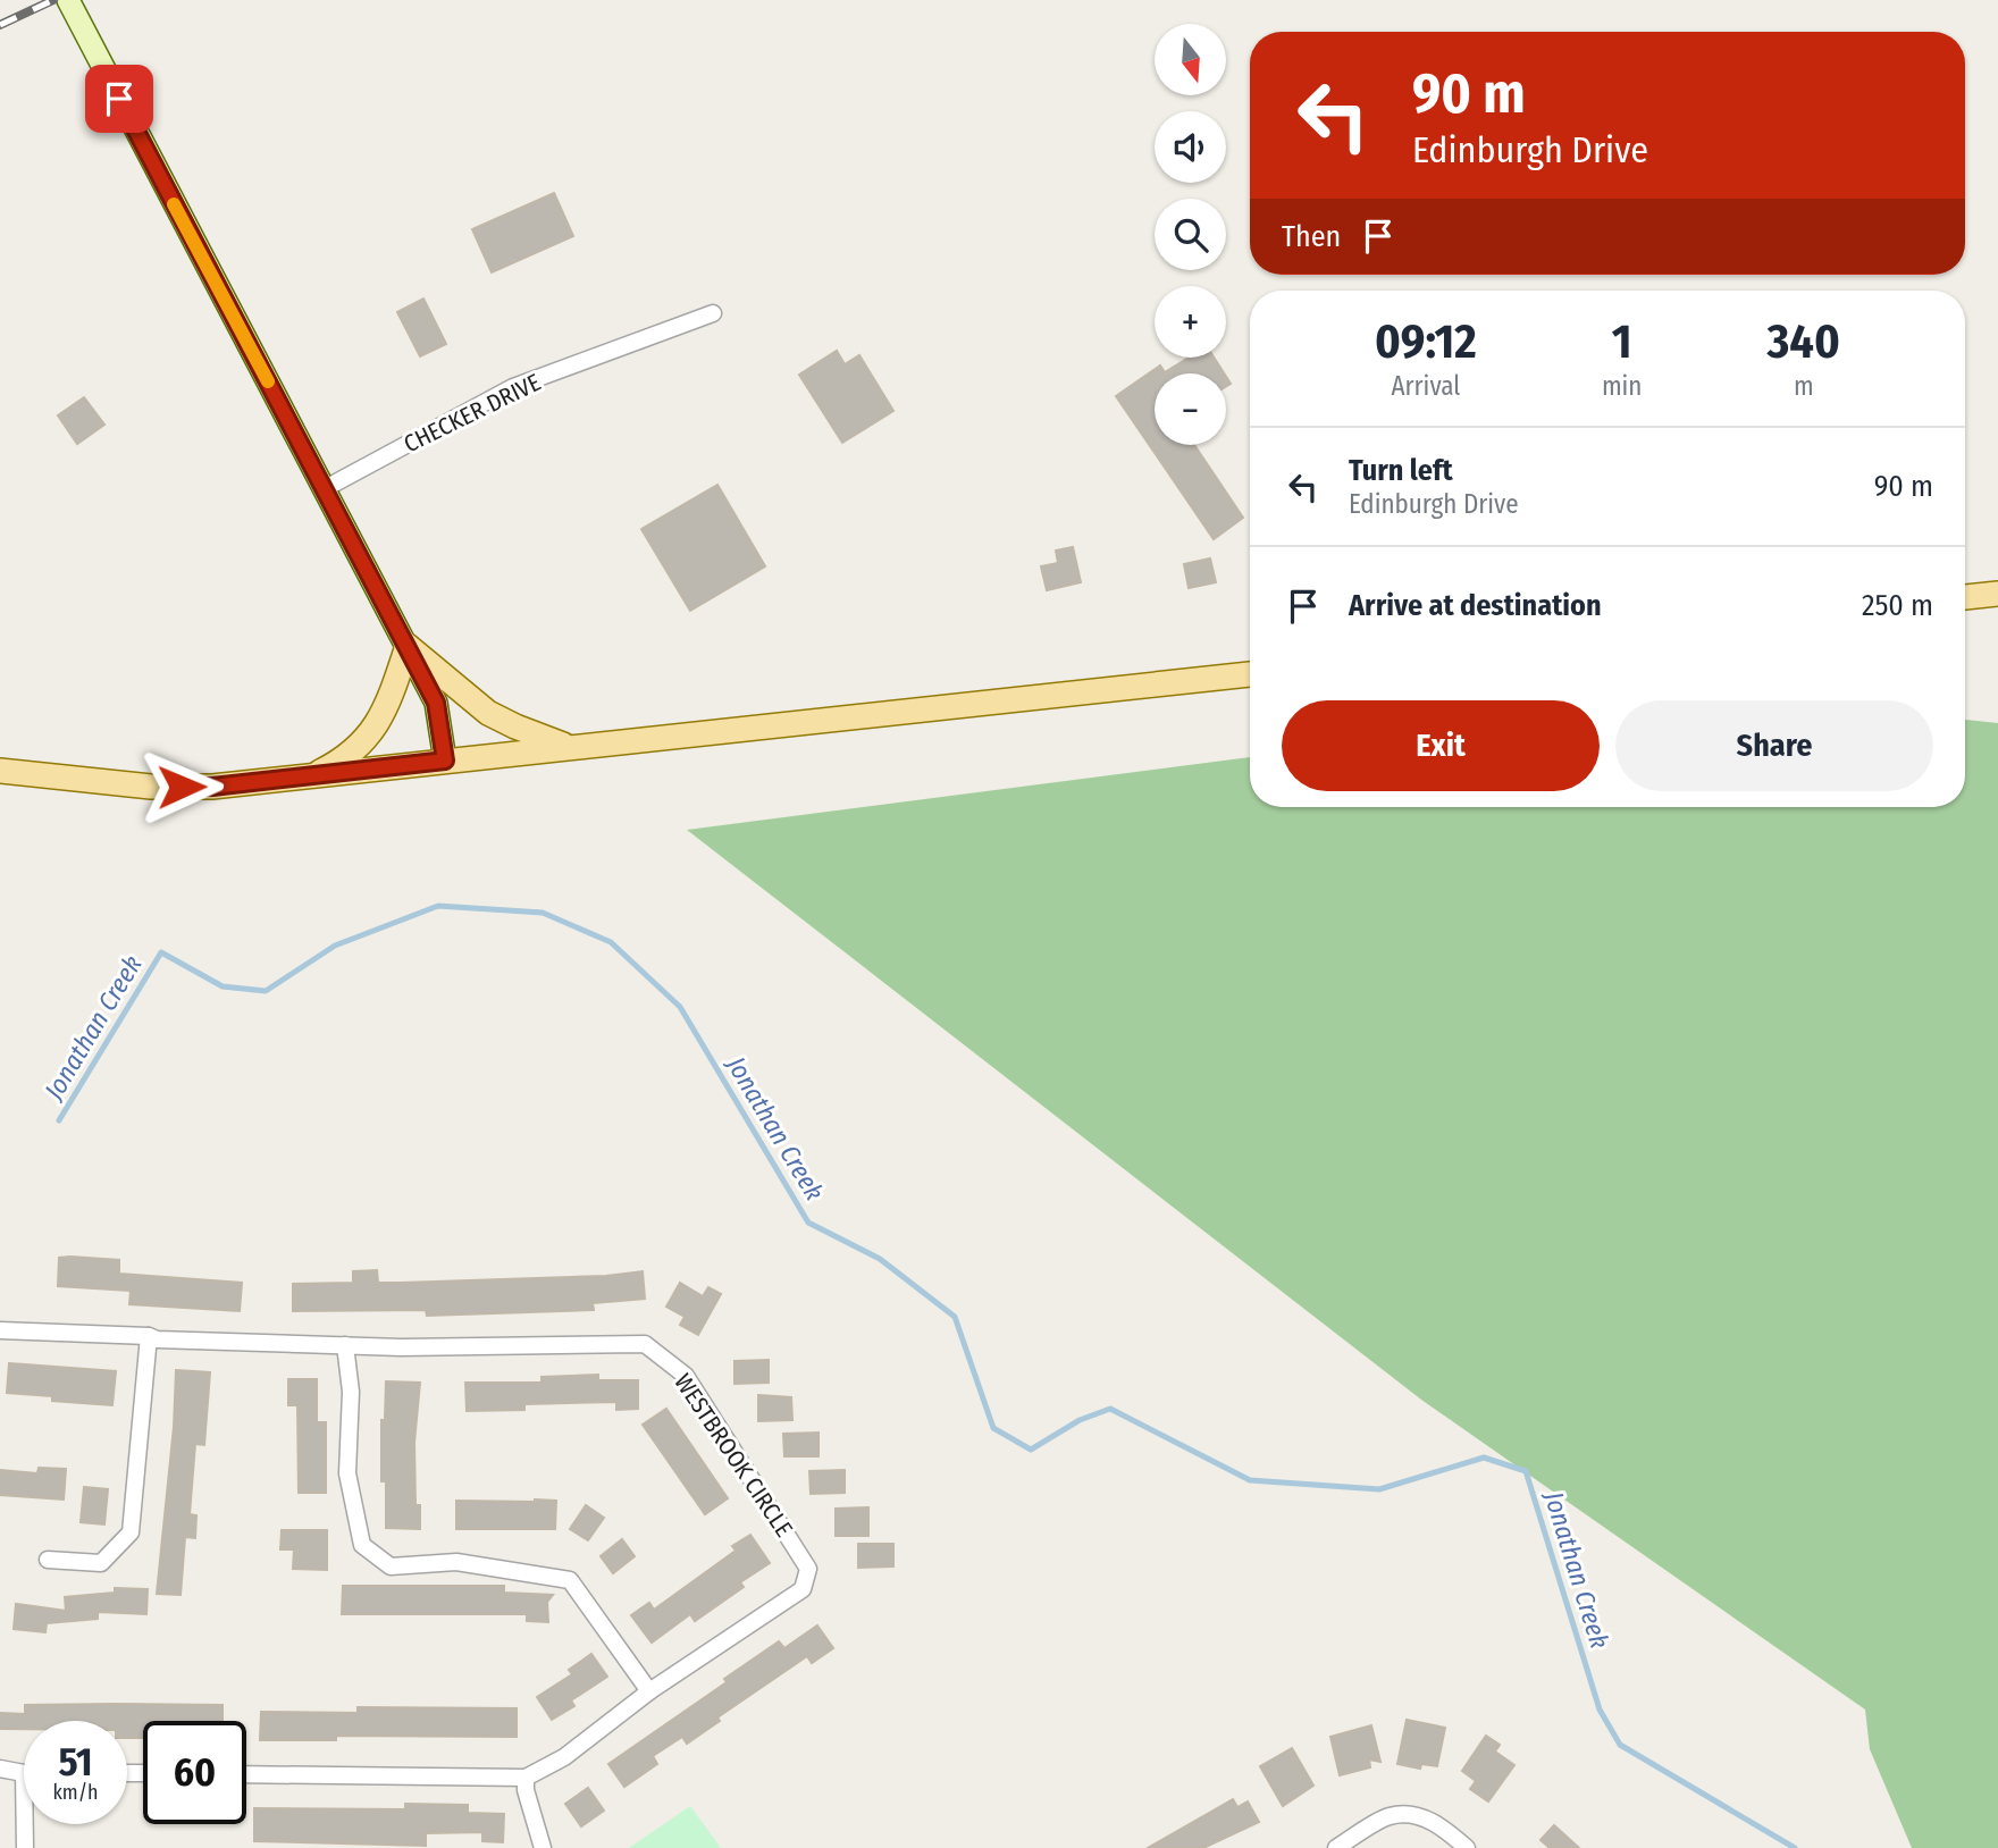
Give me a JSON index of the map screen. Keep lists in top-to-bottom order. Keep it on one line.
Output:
{"streets":{"street":["CHECKER DRIVE","WESTBROOK CIRCLE"]},"water":["Jonathan Creek"],"north":"bottom","page":{"map_buttons":["+","−"],"turn":["90 m","Edinburgh Drive"],"then":"Then","eta":["09:12","Arrival","1","min","340","m"],"list":[{"name":"Turn left","note":"Edinburgh Drive","value":"90 m"},{"name":"Arrive at destination","value":"250 m"}],"buttons":["Exit","Share"],"speed":"51 km/h","limit":"60"}}
